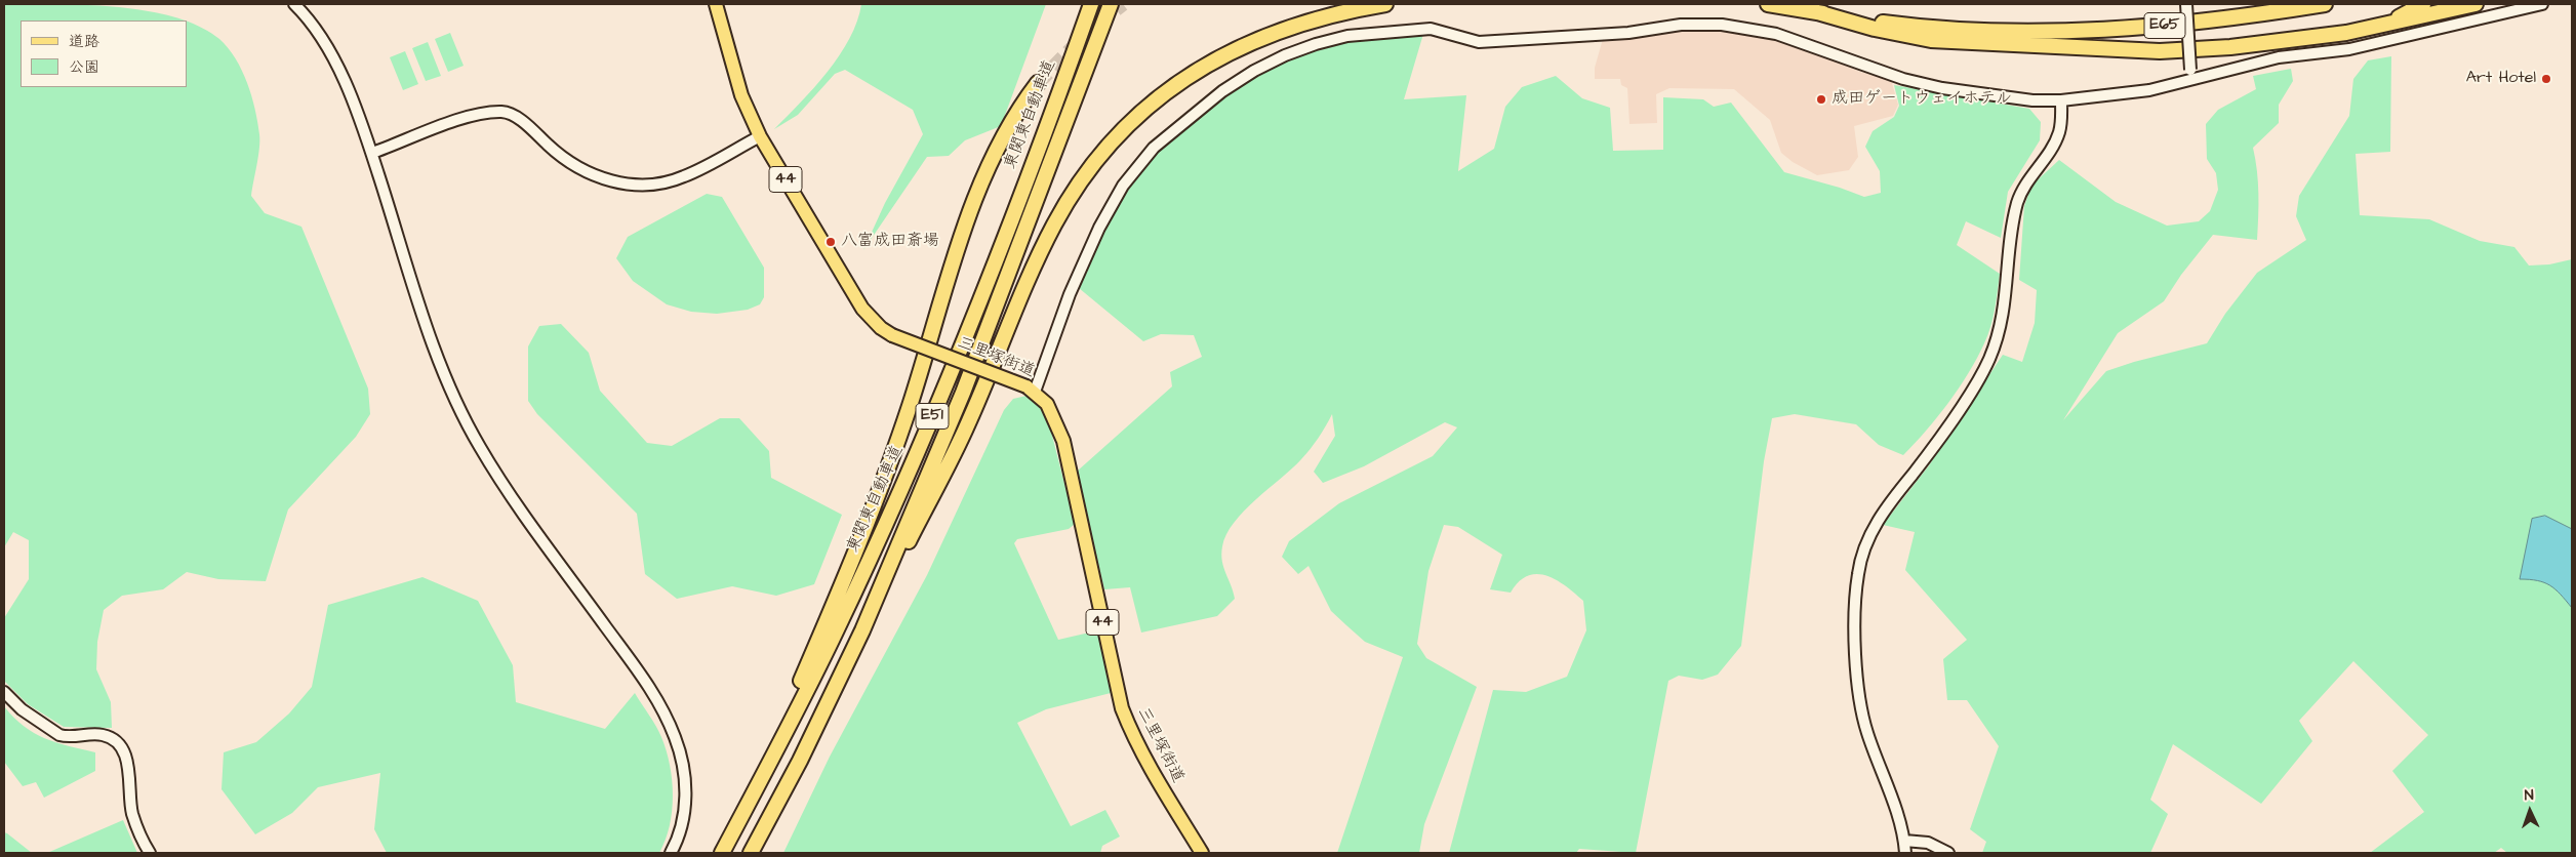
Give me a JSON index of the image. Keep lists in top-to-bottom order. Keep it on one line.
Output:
{"streets":{"highway":["E65","東関東自動車道","E51"],"main road":["44","三里塚街道"]},"places":["Art Hotel","成田ゲートウェイホテル","八富成田斎場"],"legend":["道路","公園"],"north":"top"}
